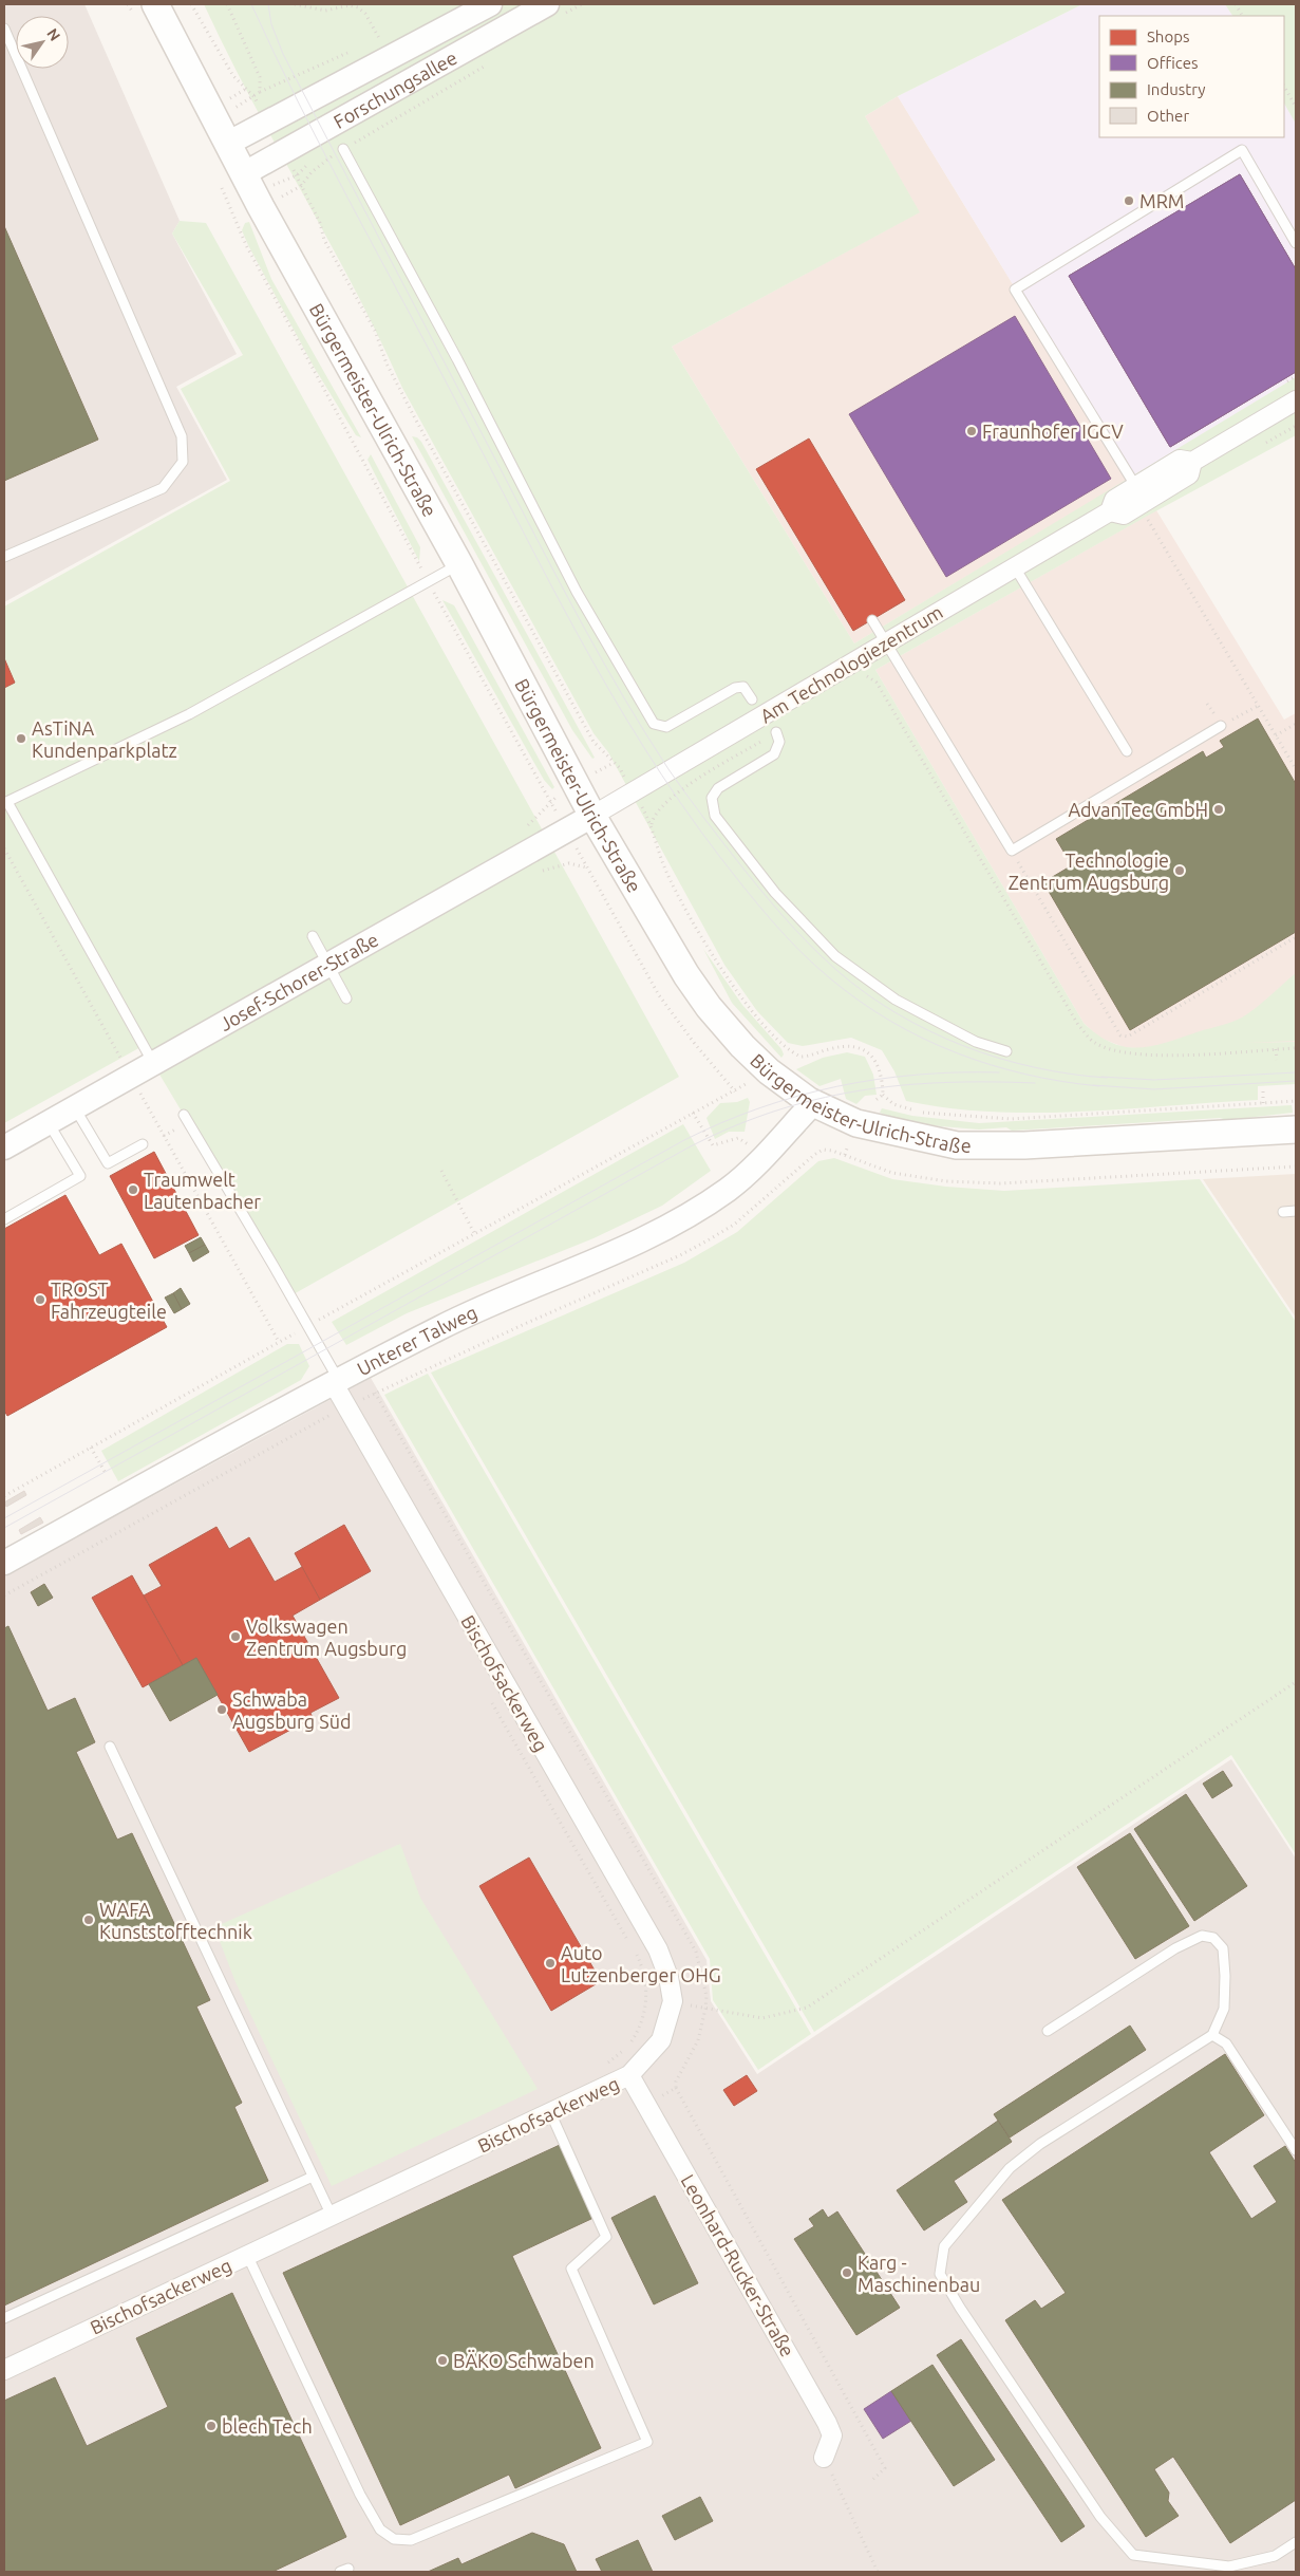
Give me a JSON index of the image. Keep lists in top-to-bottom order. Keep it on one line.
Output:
{"streets":{"main road":["Bürgermeister-Ulrich-Straße"],"street":["Forschungsallee","Am Technologiezentrum","Josef-Schorer-Straße","Unterer Talweg","Bischofsackerweg","Leonhard-Rucker-Straße"]},"crossings":[["Forschungsallee","Bürgermeister-Ulrich-Straße"],["Bürgermeister-Ulrich-Straße","Am Technologiezentrum"],["Bürgermeister-Ulrich-Straße","Josef-Schorer-Straße"],["Bürgermeister-Ulrich-Straße","Unterer Talweg"],["Am Technologiezentrum","Josef-Schorer-Straße"],["Unterer Talweg","Bischofsackerweg"],["Bischofsackerweg","Leonhard-Rucker-Straße"]],"places":["MRM","Fraunhofer IGCV","AsTiNA Kundenparkplatz","AdvanTec GmbH","Technologie Zentrum Augsburg","Traumwelt Lautenbacher","TROST Fahrzeugteile","Volkswagen Zentrum Augsburg","Schwaba Augsburg Süd","WAFA Kunststofftechnik","Auto Lutzenberger OHG","Karg - Maschinenbau","BÄKO Schwaben","blech Tech"],"legend":["Shops","Offices","Industry","Other"],"north":"top right"}
